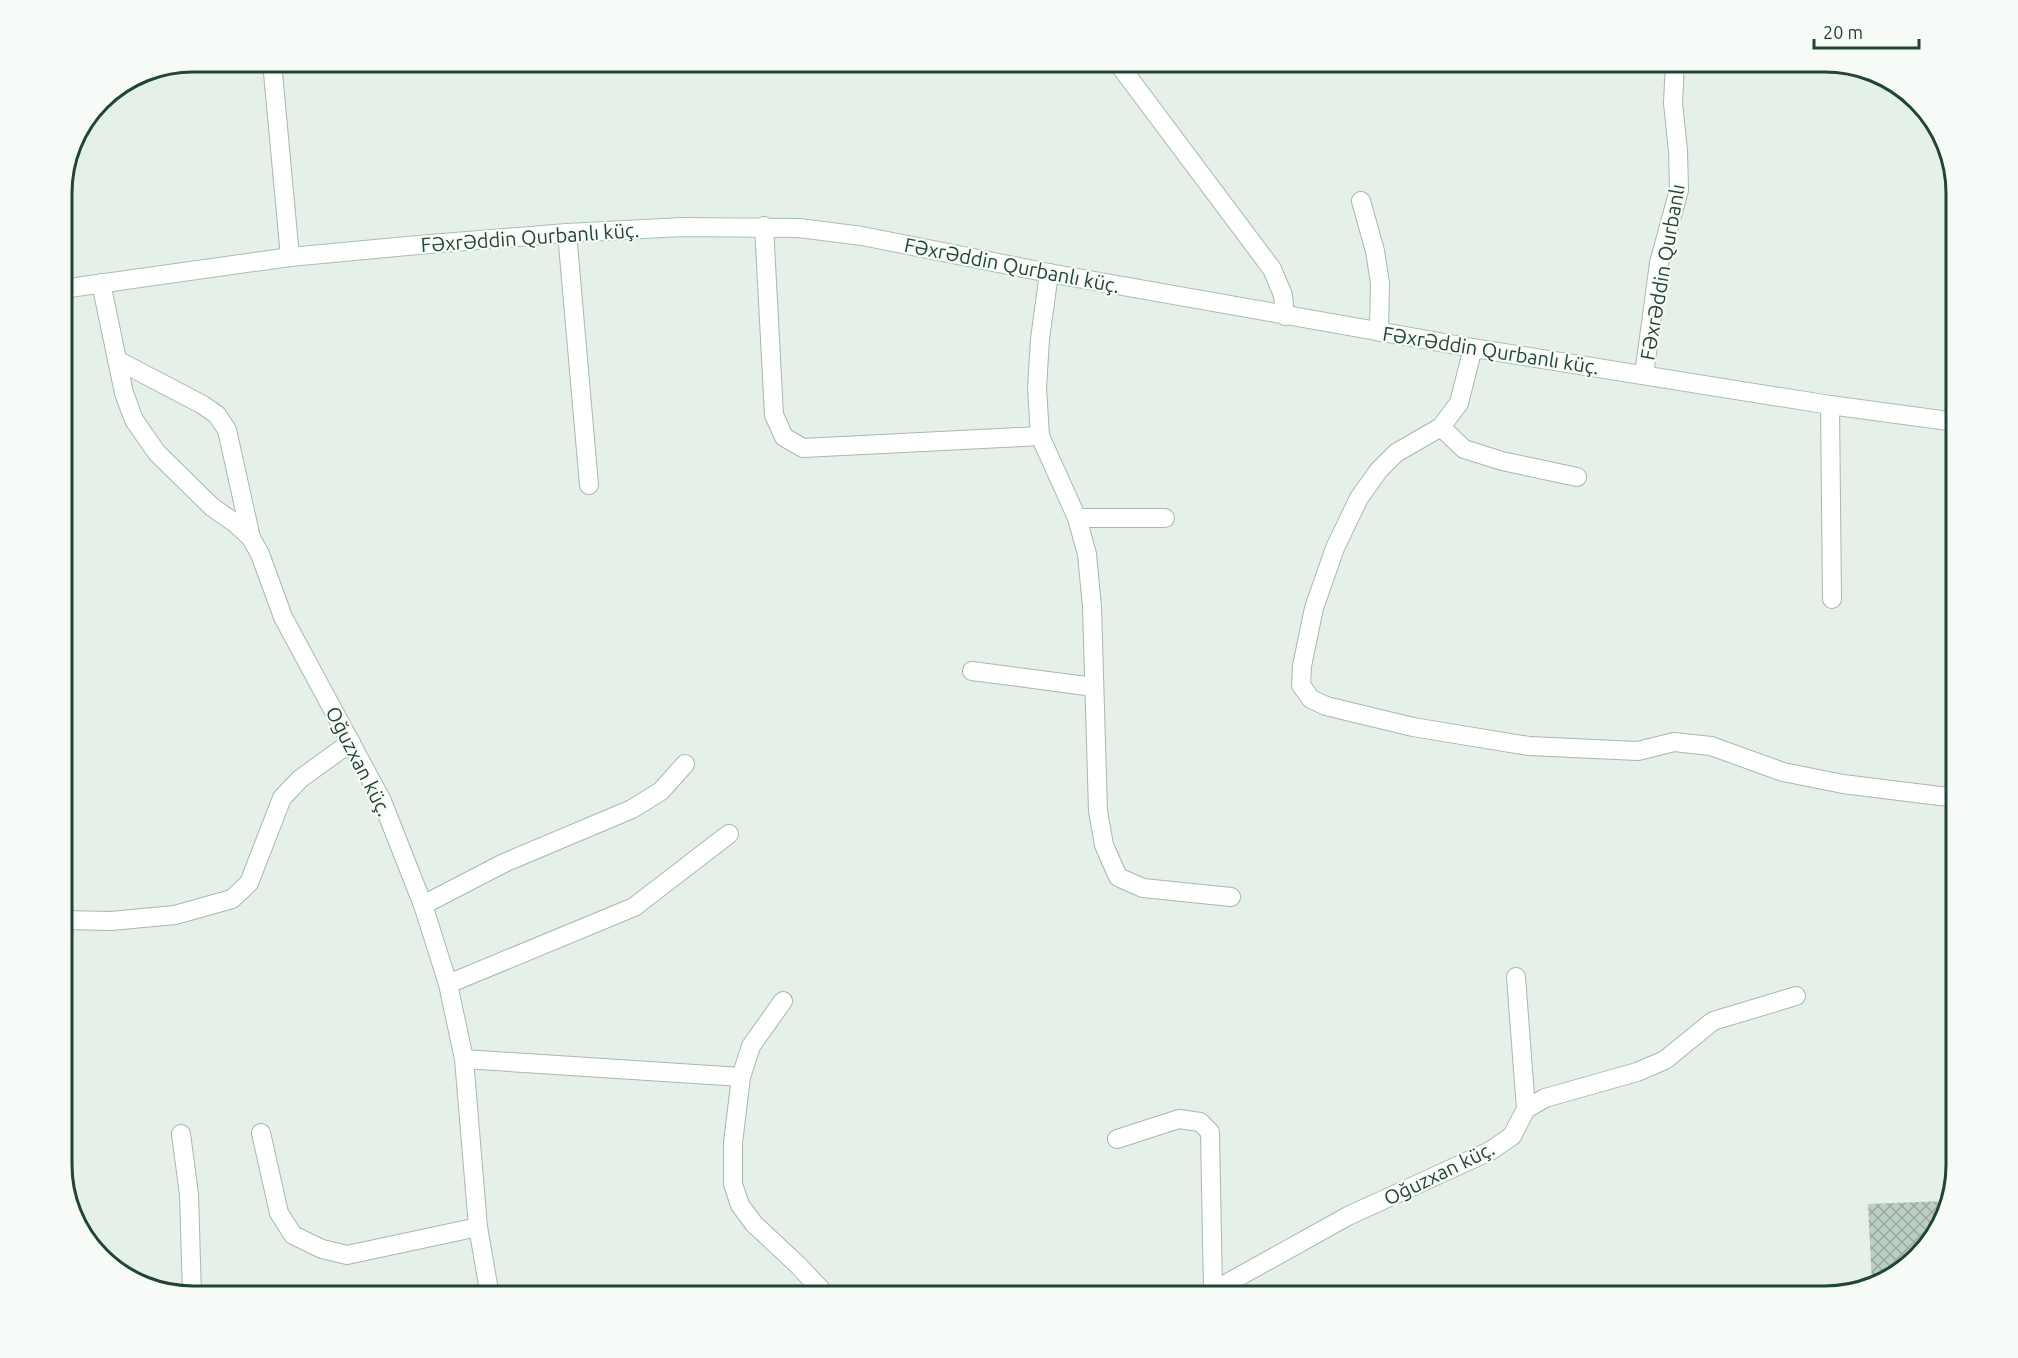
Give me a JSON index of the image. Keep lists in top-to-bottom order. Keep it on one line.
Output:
{"streets":{"street":["Fəxrəddin Qurbanlı küç.","Fəxrəddin Qurbanlı","Oğuzxan küç."]},"crossings":[["Fəxrəddin Qurbanlı küç.","Fəxrəddin Qurbanlı"],["Fəxrəddin Qurbanlı küç.","Oğuzxan küç."]],"scale_bar":"20 m"}
